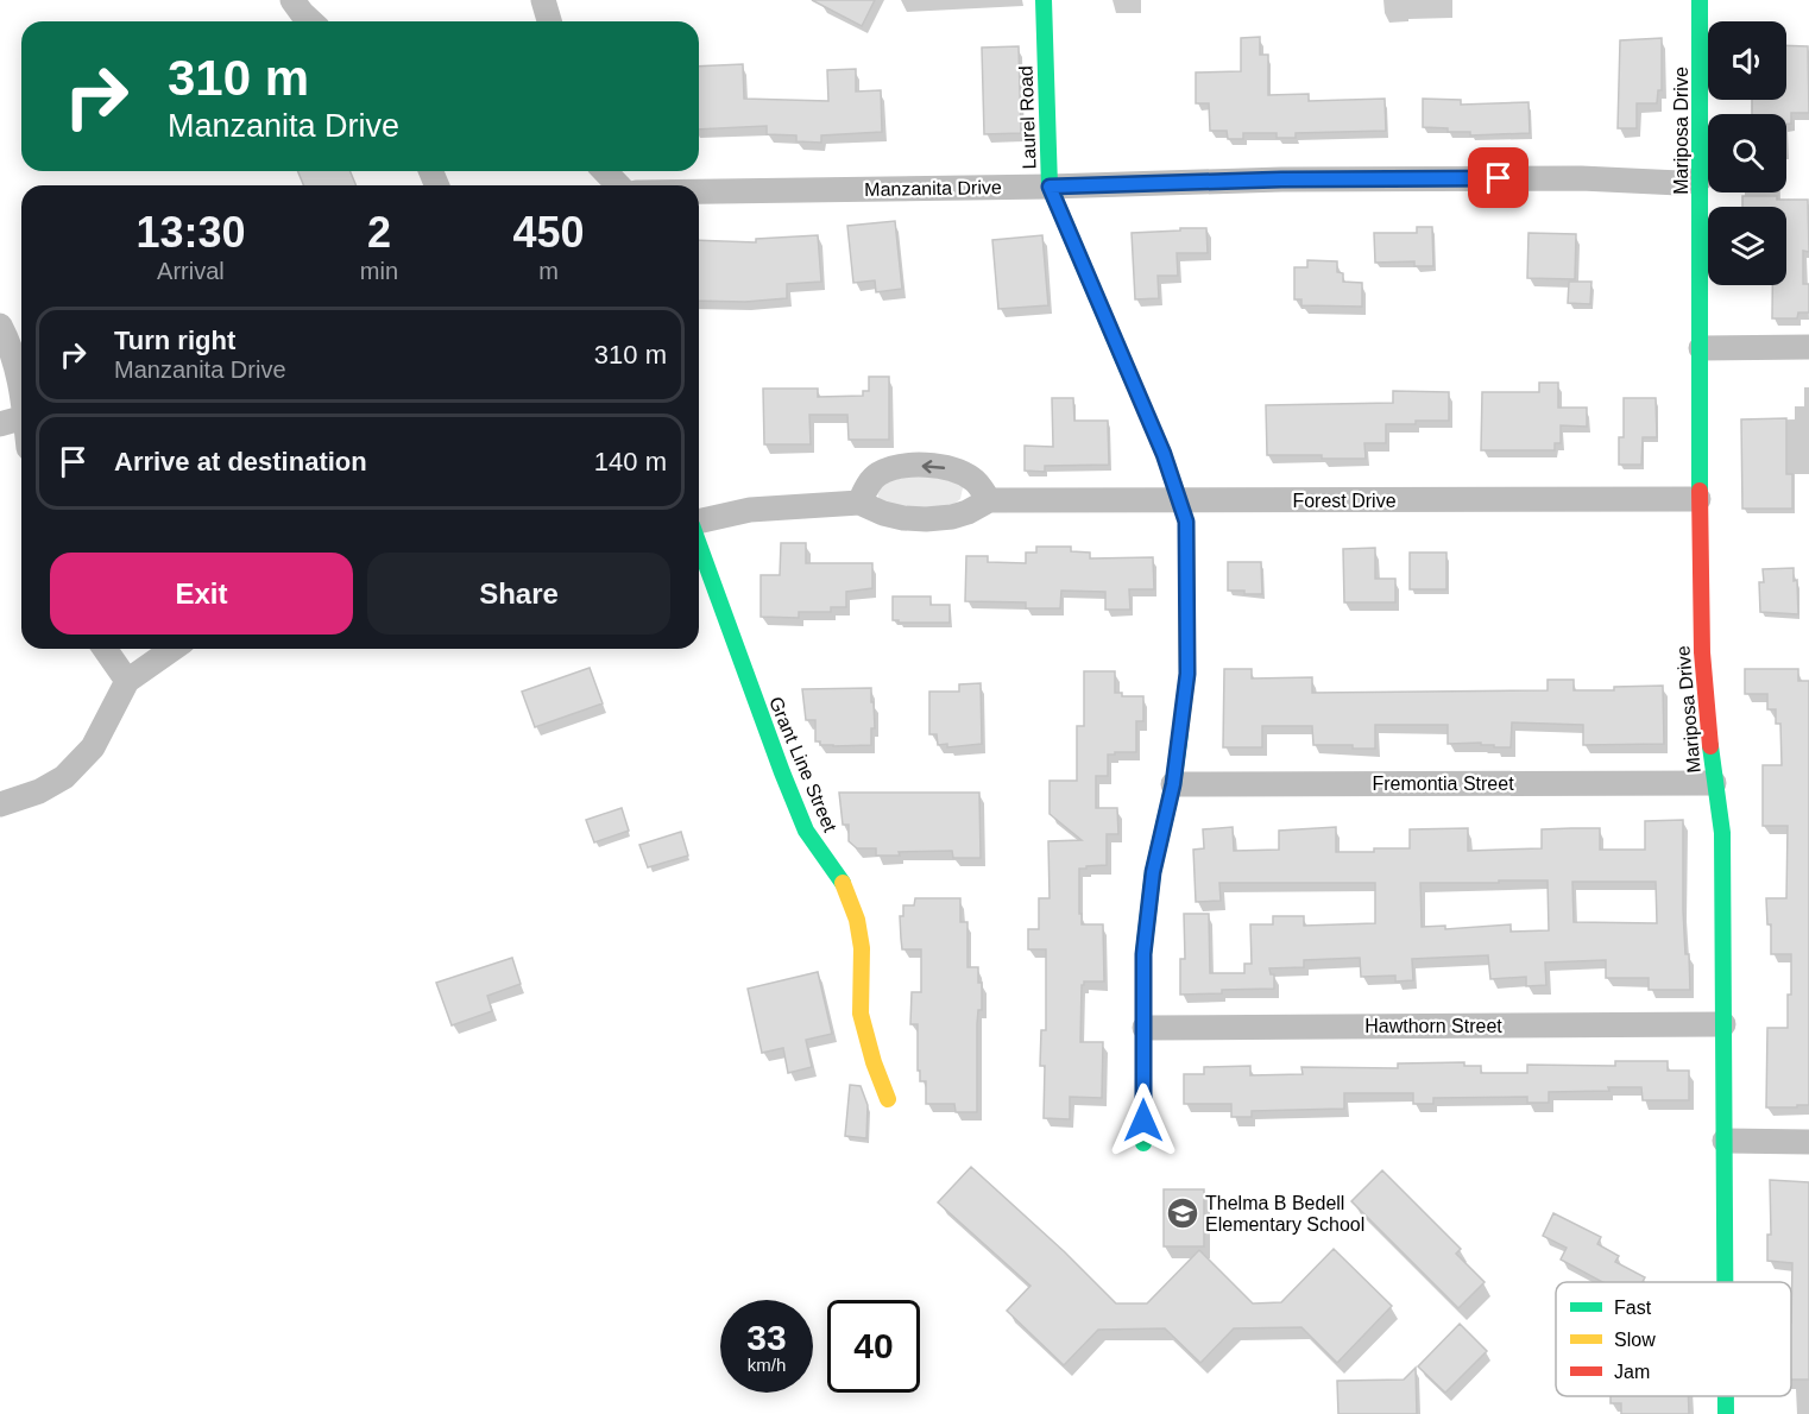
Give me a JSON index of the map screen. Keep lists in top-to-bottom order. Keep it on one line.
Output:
{"streets":{"street":["Laurel Road","Mariposa Drive","Manzanita Drive","Forest Drive","Grant Line Street","Fremontia Street","Hawthorn Street"]},"crossings":[["Laurel Road","Manzanita Drive"],["Laurel Road","Forest Drive"],["Laurel Road","Fremontia Street"],["Laurel Road","Hawthorn Street"],["Mariposa Drive","Manzanita Drive"],["Mariposa Drive","Forest Drive"],["Mariposa Drive","Fremontia Street"],["Mariposa Drive","Hawthorn Street"]],"places":{"school or university":["Thelma B Bedell Elementary School"]},"legend":["Fast","Slow","Jam"],"page":{"turn":["310 m","Manzanita Drive"],"eta":["13:30","Arrival","2","min","450","m"],"list":[{"name":"Turn right","note":"Manzanita Drive","value":"310 m"},{"name":"Arrive at destination","value":"140 m"}],"buttons":["Exit","Share"],"speed":"33 km/h","limit":"40"}}
